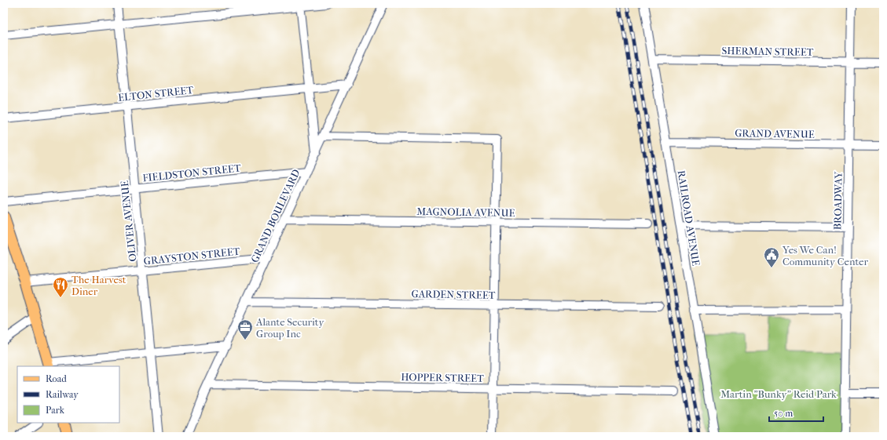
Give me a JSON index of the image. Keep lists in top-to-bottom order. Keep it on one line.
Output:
{"streets":{"street":["SHERMAN STREET","ELTON STREET","GRAND AVENUE","FIELDSTON STREET","BROADWAY","MAGNOLIA AVENUE","GRAND BOULEVARD","RAILROAD AVENUE","OLIVER AVENUE","GRAYSTON STREET","GARDEN STREET","HOPPER STREET"]},"crossings":[["SHERMAN STREET","BROADWAY"],["SHERMAN STREET","RAILROAD AVENUE"],["ELTON STREET","GRAND BOULEVARD"],["ELTON STREET","OLIVER AVENUE"],["GRAND AVENUE","BROADWAY"],["GRAND AVENUE","RAILROAD AVENUE"],["FIELDSTON STREET","GRAND BOULEVARD"],["FIELDSTON STREET","OLIVER AVENUE"],["MAGNOLIA AVENUE","GRAND BOULEVARD"],["GRAND BOULEVARD","GRAYSTON STREET"],["GRAND BOULEVARD","GARDEN STREET"],["GRAND BOULEVARD","HOPPER STREET"],["OLIVER AVENUE","GRAYSTON STREET"]],"parks":["Martin \"Bunky\" Reid Park"],"places":{"public building":["Yes We Can! Community Center"],"restaurant":["The Harvest Diner"],"office":["Alante Security Group Inc"]},"legend":["Road","Railway","Park"],"scale_bar":"50 m"}
